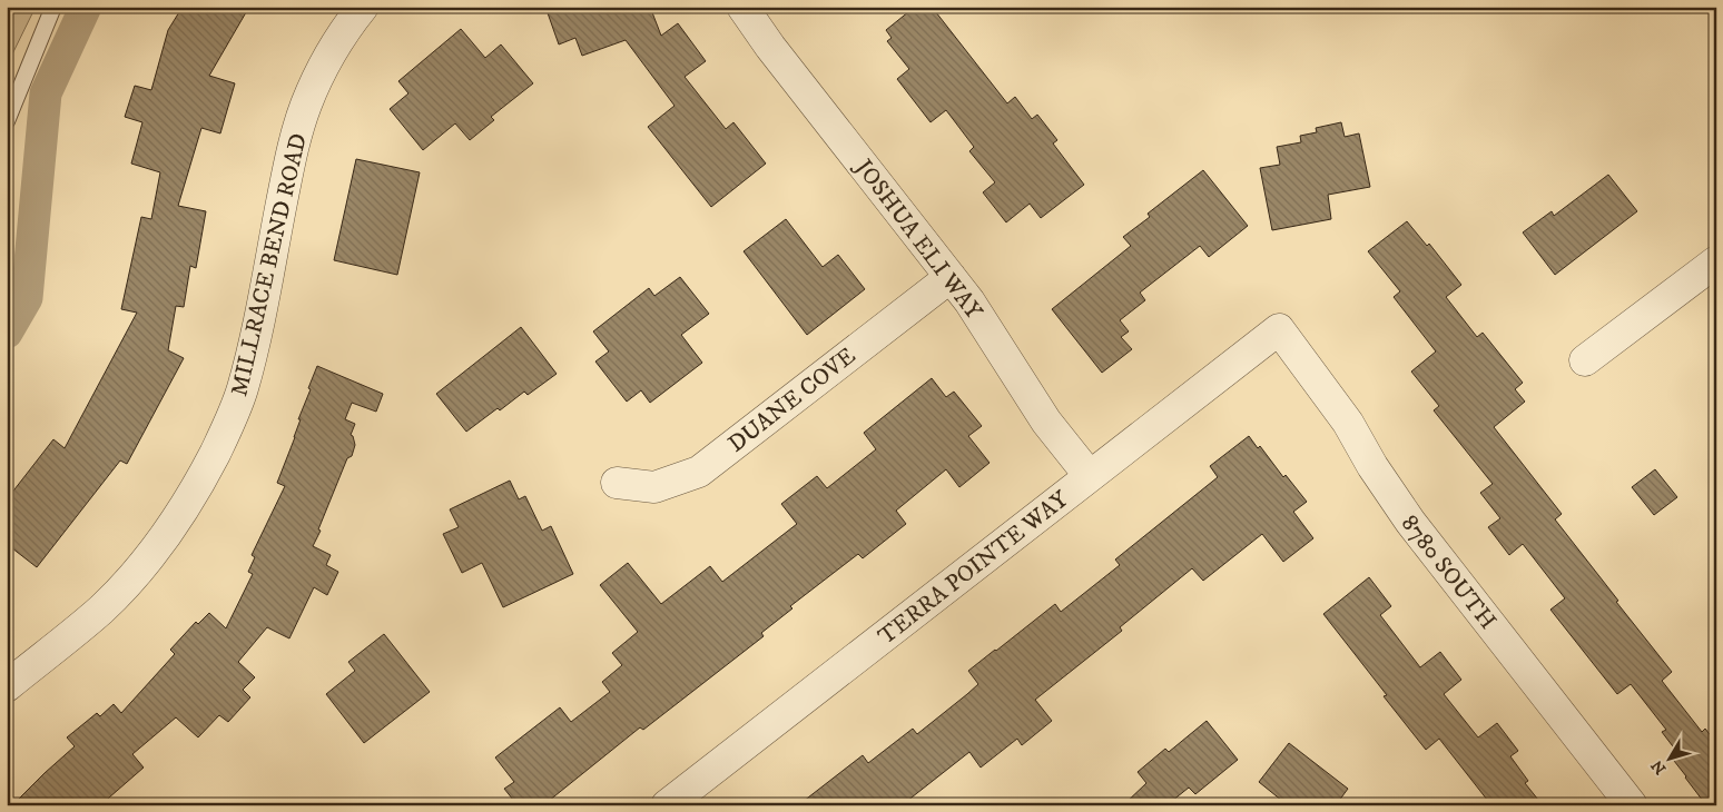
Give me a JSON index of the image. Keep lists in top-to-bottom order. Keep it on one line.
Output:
{"streets":{"street":["JOSHUA ELI WAY","MILLRACE BEND ROAD","DUANE COVE","TERRA POINTE WAY","8780 SOUTH"]},"crossings":[["JOSHUA ELI WAY","DUANE COVE"],["JOSHUA ELI WAY","TERRA POINTE WAY"],["TERRA POINTE WAY","8780 SOUTH"]],"north":"bottom left"}
